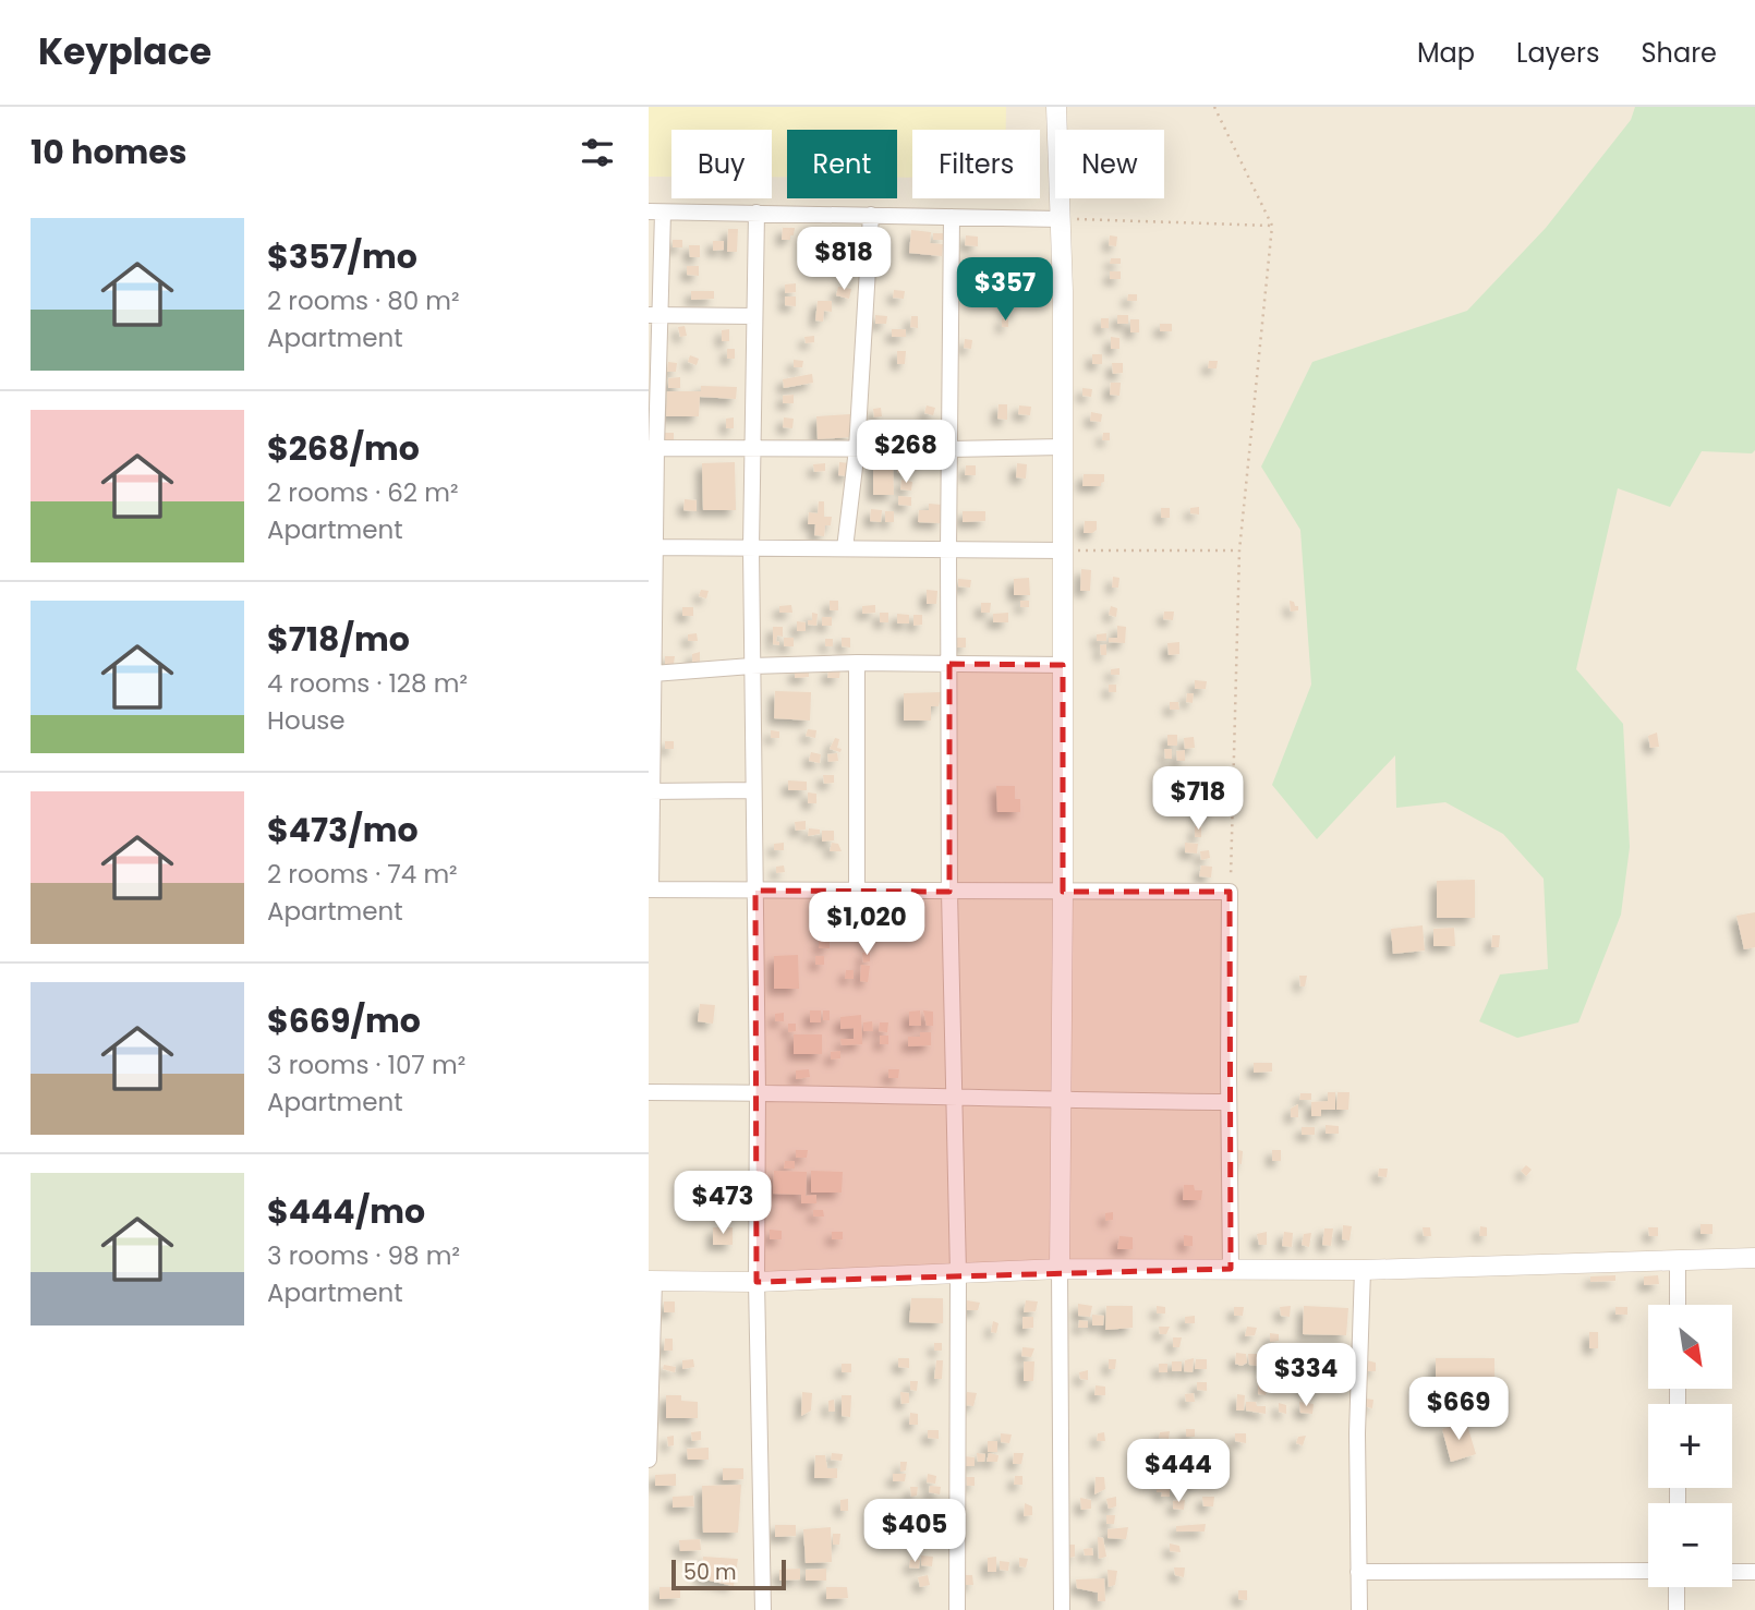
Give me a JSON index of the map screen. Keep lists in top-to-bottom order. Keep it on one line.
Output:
{"scale_bar":"50 m","north":"bottom right","page":{"header":"Keyplace","nav":["Map","Layers","Share"],"heading":"10 homes","chip":["Buy","Rent","Filters","New"],"list":[{"name":"$357/mo","note":"2 rooms · 80 m² · Apartment"},{"name":"$268/mo","note":"2 rooms · 62 m² · Apartment"},{"name":"$718/mo","note":"4 rooms · 128 m² · House"},{"name":"$473/mo","note":"2 rooms · 74 m² · Apartment"},{"name":"$669/mo","note":"3 rooms · 107 m² · Apartment"},{"name":"$444/mo","note":"3 rooms · 98 m² · Apartment"}],"price":["$818","$357","$268","$718","$1,020","$473","$334","$669","$444","$405"],"map_buttons":["+","−"],"scale":"50 m"}}
